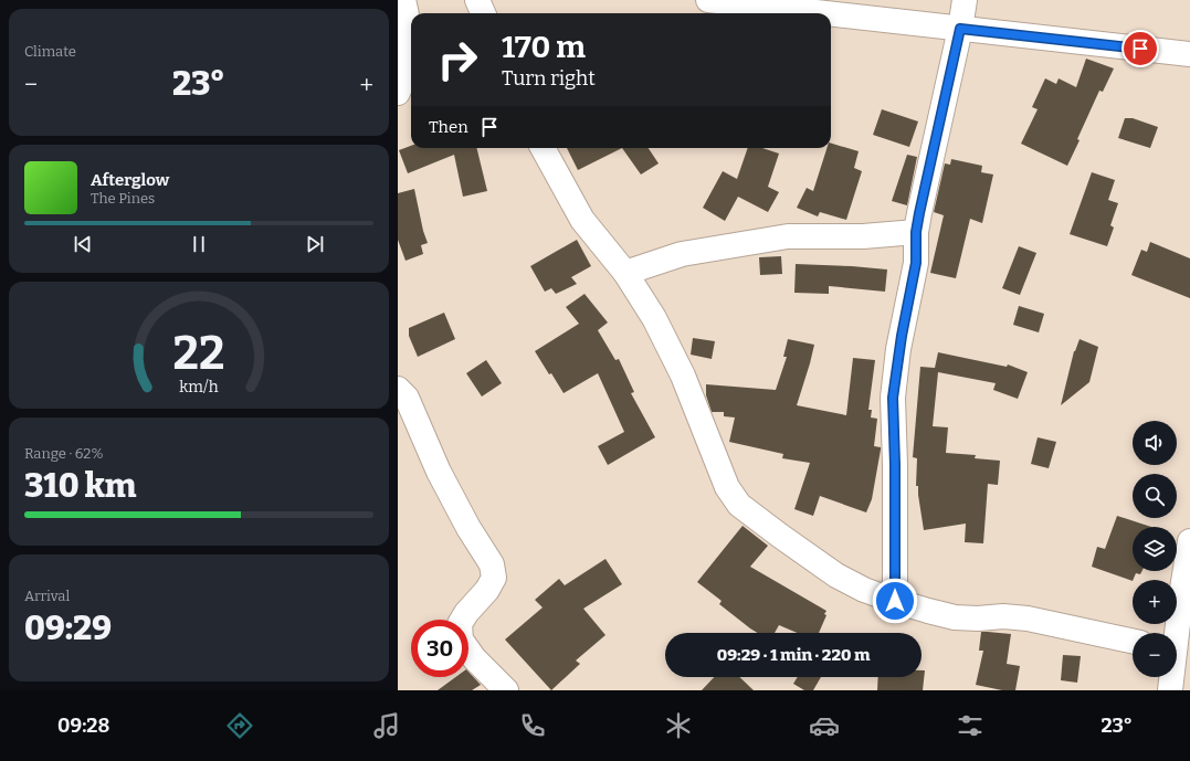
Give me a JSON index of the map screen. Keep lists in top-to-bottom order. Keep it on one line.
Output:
{"page":{"tile":["Climate",["Range · 62%","310 km"],["Arrival","09:29"]],"turn":["170 m","Turn right"],"heat":["−","23°","+"],"then":"Then","song":["Afterglow","The Pines"],"map_buttons":["+","−"],"limit":"30","trip":"09:29 · 1 min · 220 m","tabs":["09:28","23°"],"gauge":["22","km/h"]}}
